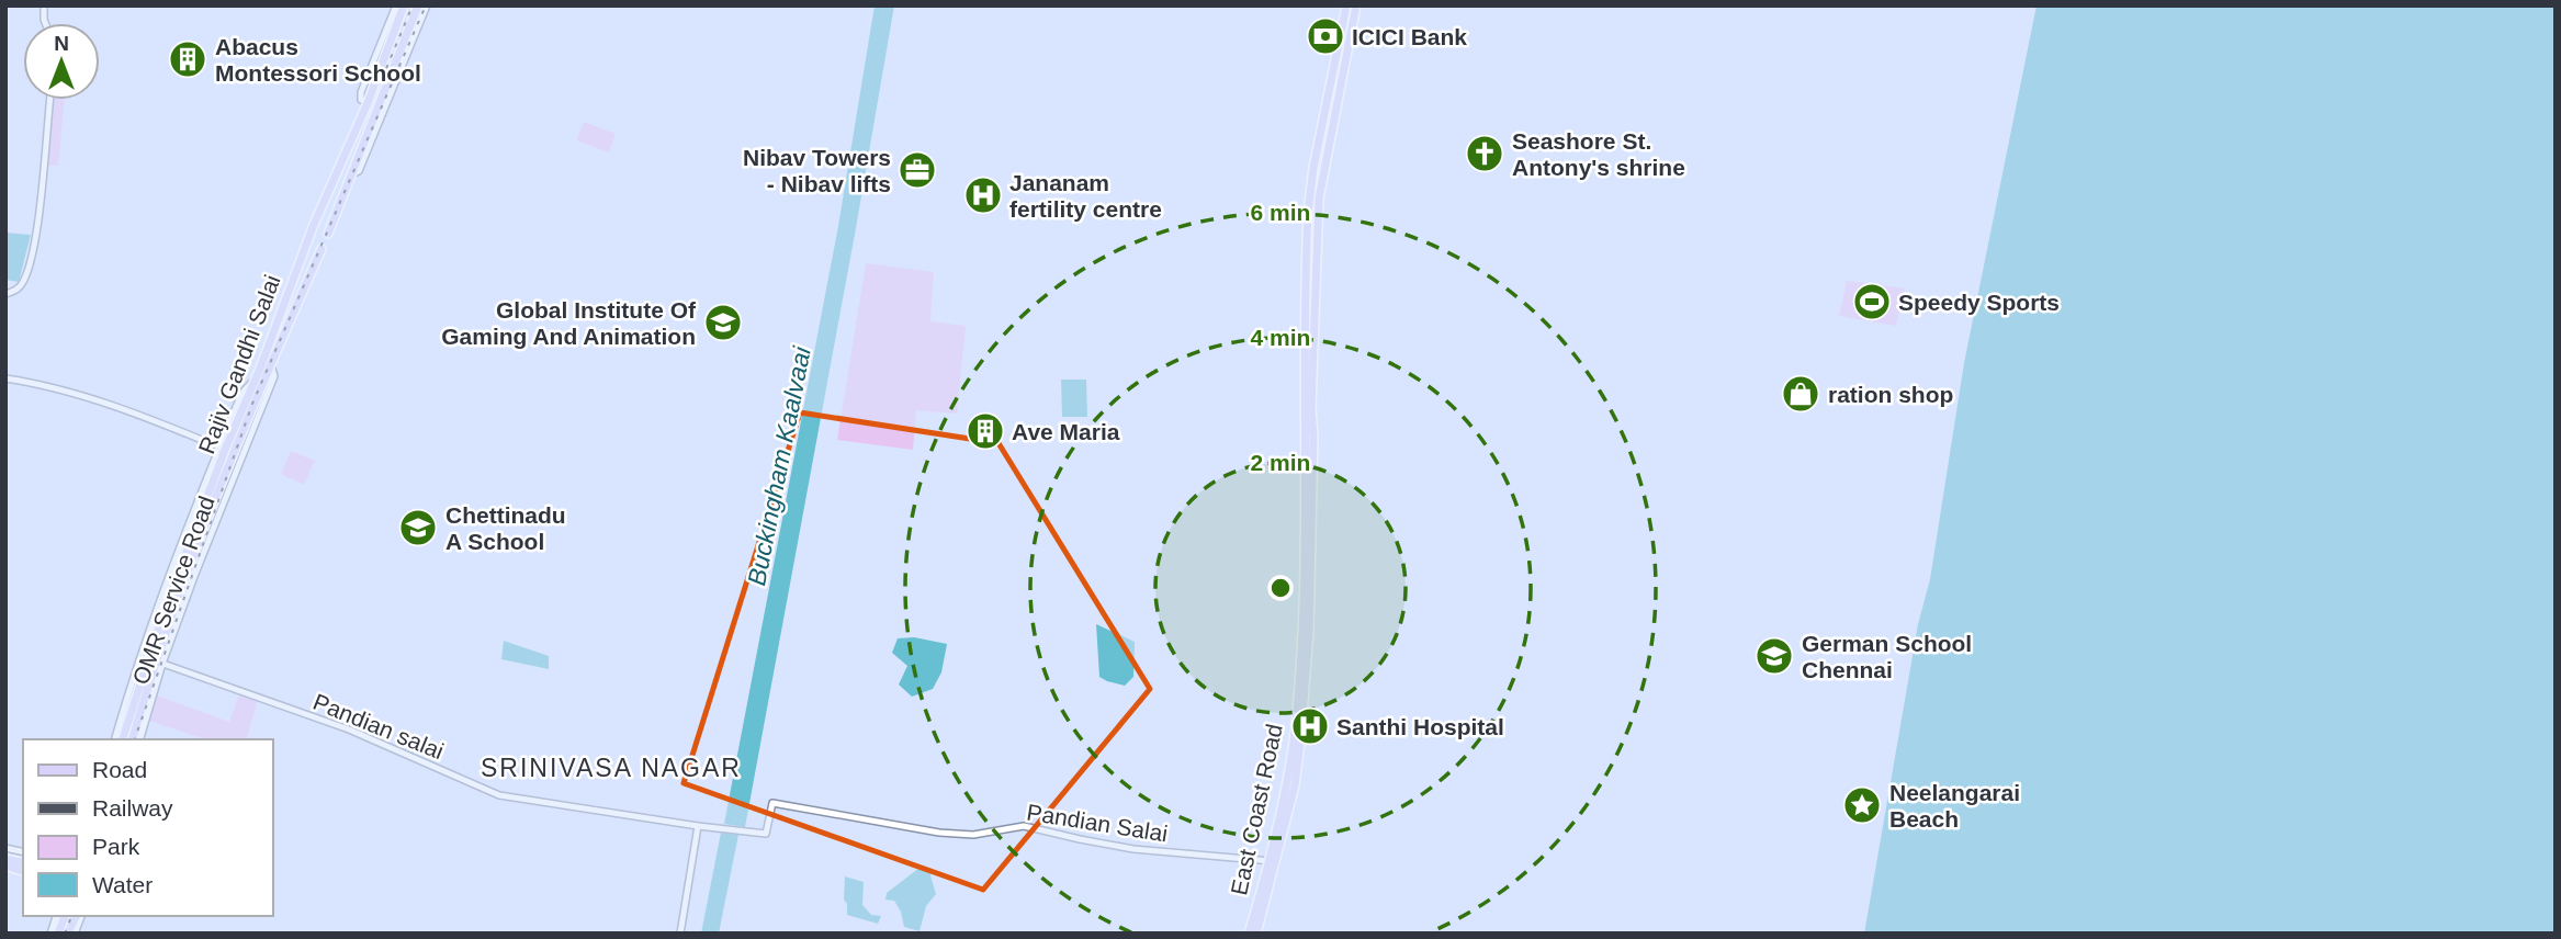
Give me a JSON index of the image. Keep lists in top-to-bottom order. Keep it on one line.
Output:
{"streets":{"main road":["Rajiv Gandhi Salai","East Coast Road"],"street":["OMR Service Road","Pandian salai","Pandian Salai"]},"crossings":[["Rajiv Gandhi Salai","OMR Service Road"],["Rajiv Gandhi Salai","Pandian salai"],["OMR Service Road","Pandian salai"],["Pandian salai","Pandian Salai"],["East Coast Road","Pandian Salai"]],"districts":["SRINIVASA NAGAR"],"water":["Buckingham Kaalvaai"],"places":{"bank":["ICICI Bank"],"building":["Abacus Montessori School","Ave Maria"],"church":["Seashore St. Antony's shrine"],"office":["Nibav Towers - Nibav lifts"],"hospital":["Jananam fertility centre","Santhi Hospital"],"sports":["Speedy Sports"],"school or university":["Global Institute Of Gaming And Animation","Chettinadu A School","German School Chennai"],"shop":["ration shop"],"place":["Neelangarai Beach"]},"legend":["Road","Railway","Park","Water"],"north":"top","rings":["6 min","4 min","2 min"]}
